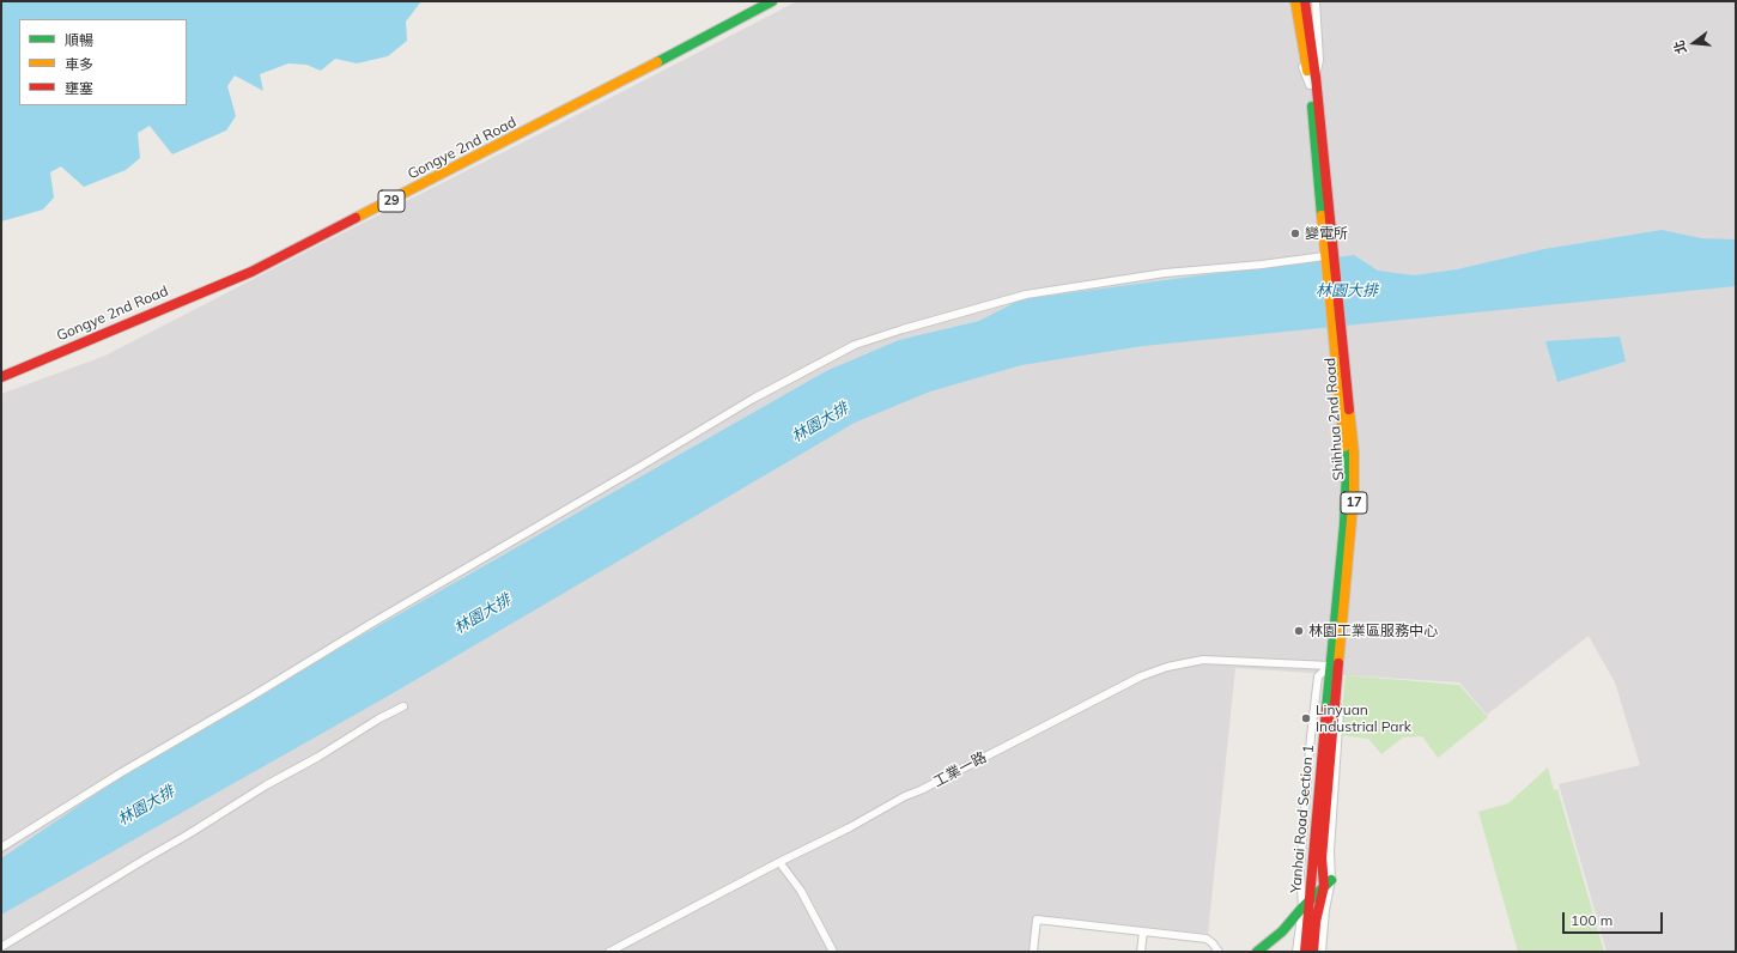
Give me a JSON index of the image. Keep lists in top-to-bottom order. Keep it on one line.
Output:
{"streets":{"main road":["Gongye 2nd Road","29","Shihhua 2nd Road","17","Yanhai Road Section 1"],"street":["工業一路"]},"crossings":[["Shihhua 2nd Road","17"],["Shihhua 2nd Road","工業一路"],["Shihhua 2nd Road","Yanhai Road Section 1"],["工業一路","Yanhai Road Section 1"]],"water":["林園大排"],"places":["變電所","林園工業區服務中心","Linyuan Industrial Park"],"legend":["順暢","車多","壅塞"],"scale_bar":"100 m","north":"left"}
